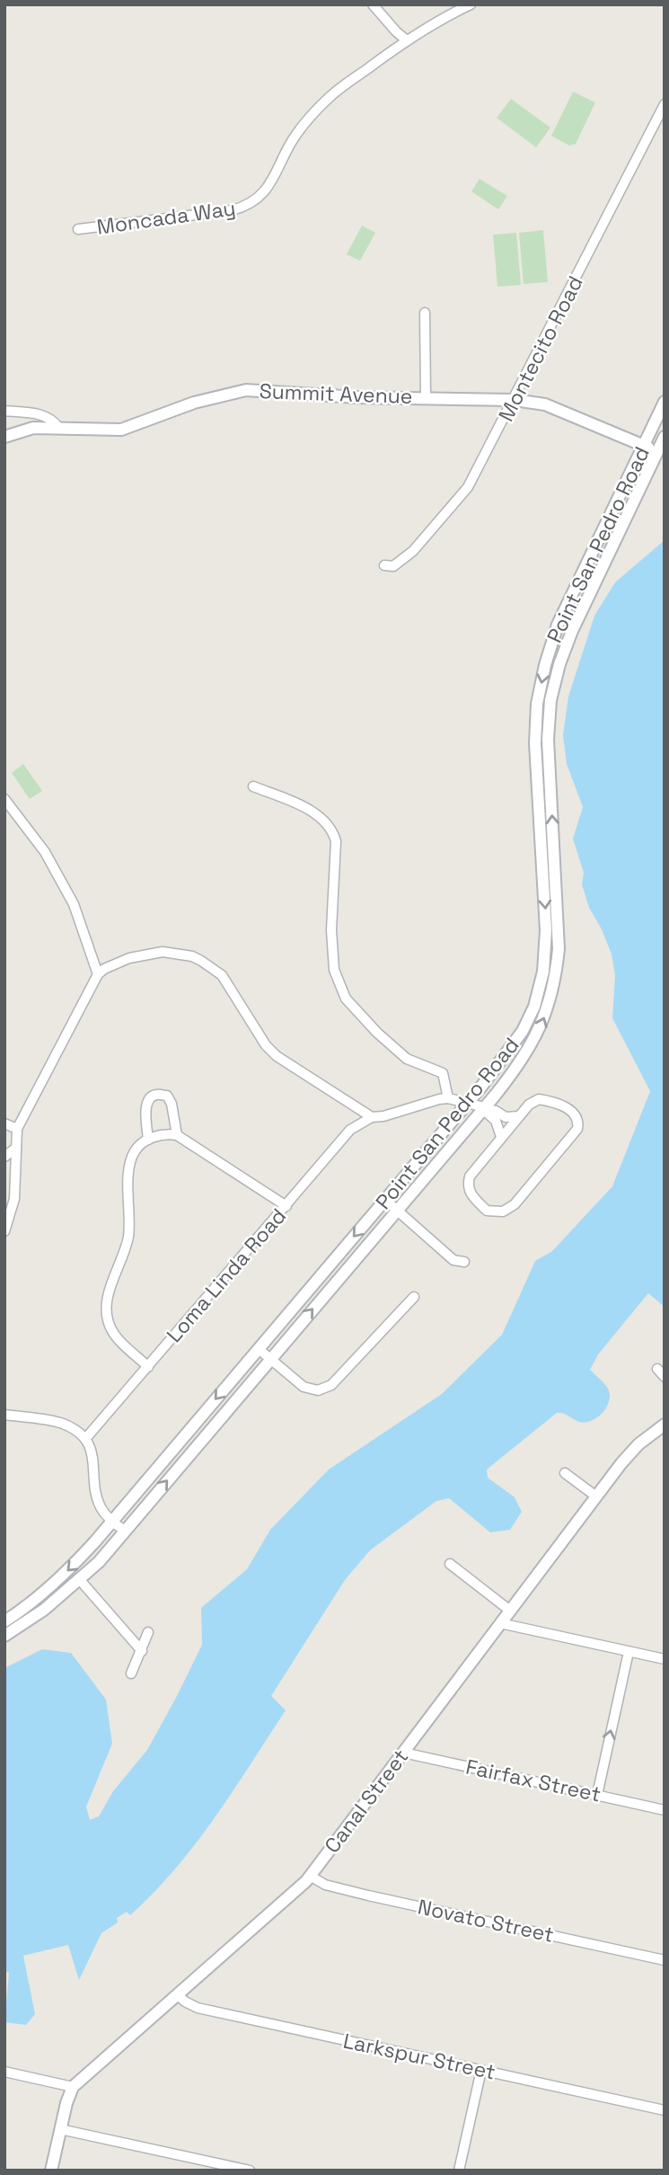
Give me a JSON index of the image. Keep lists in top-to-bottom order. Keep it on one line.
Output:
{"streets":{"main road":["Summit Avenue","Point San Pedro Road","Canal Street"],"street":["Moncada Way","Montecito Road","Loma Linda Road","Fairfax Street","Novato Street","Larkspur Street"]},"crossings":[["Montecito Road","Summit Avenue"],["Summit Avenue","Point San Pedro Road"],["Fairfax Street","Canal Street"],["Canal Street","Novato Street"],["Canal Street","Larkspur Street"]]}
